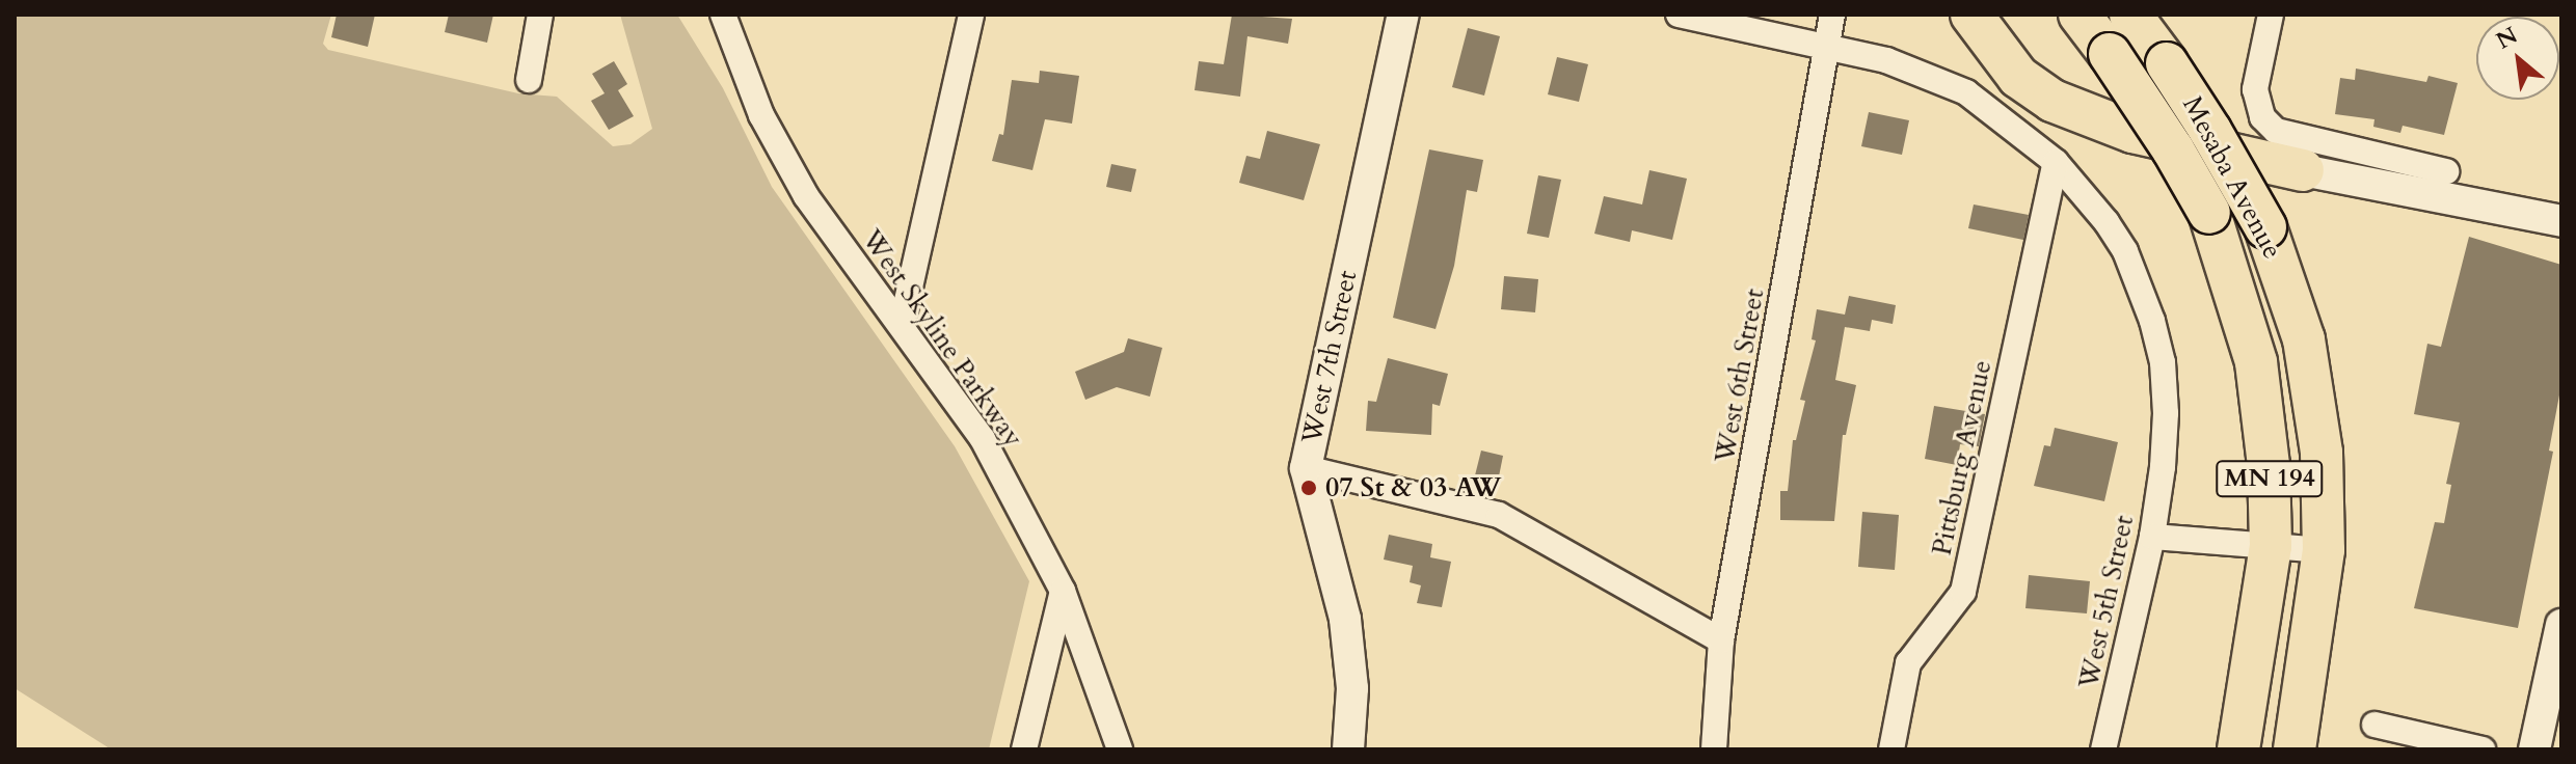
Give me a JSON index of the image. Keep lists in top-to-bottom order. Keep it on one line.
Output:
{"streets":{"highway":["Mesaba Avenue","MN 194"],"street":["West Skyline Parkway","West 7th Street","West 6th Street","Pittsburg Avenue","West 5th Street"]},"crossings":[["West 6th Street","West 5th Street"],["Pittsburg Avenue","West 5th Street"]],"places":["07 St & 03 AW"],"north":"top left"}
